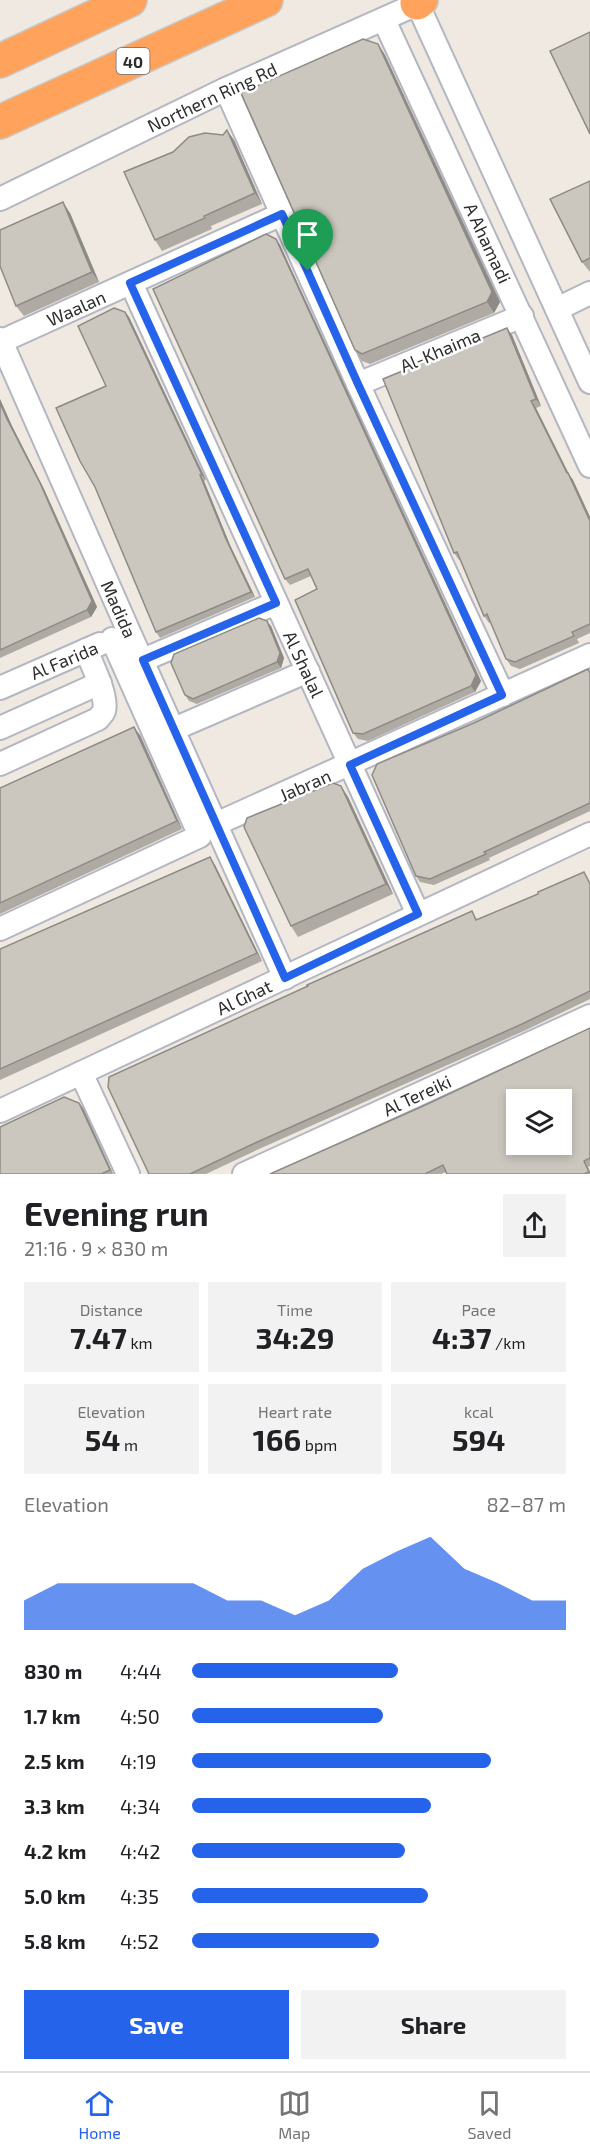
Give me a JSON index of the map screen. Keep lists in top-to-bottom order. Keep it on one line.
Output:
{"streets":{"highway":["40"],"street":["Northern Ring Rd","A Ahamadi","Waalan","Al-Khaima","Madida","Al Farida","Al Shalal","Jabran","Al Ghat","Al Tereiki"]},"crossings":[["Northern Ring Rd","A Ahamadi"],["A Ahamadi","Al-Khaima"],["Waalan","Madida"],["Waalan","Al Shalal"],["Madida","Al Farida"],["Madida","Jabran"],["Madida","Al Ghat"],["Al Shalal","Jabran"],["Al Shalal","Al Ghat"]],"page":{"heading":["Evening run","21:16 · 9 × 830 m"],"stats":[["Distance","7.47 km"],["Time","34:29"],["Pace","4:37 /km"],["Elevation","54 m"],["Heart rate","166 bpm"],["kcal","594"]],"chart":["Elevation","82–87 m"],"list":[{"name":"830 m","note":"4:44"},{"name":"1.7 km","note":"4:50"},{"name":"2.5 km","note":"4:19"},{"name":"3.3 km","note":"4:34"},{"name":"4.2 km","note":"4:42"},{"name":"5.0 km","note":"4:35"},{"name":"5.8 km","note":"4:52"}],"buttons":["Save","Share"],"tabs":["Home","Map","Saved"]}}
